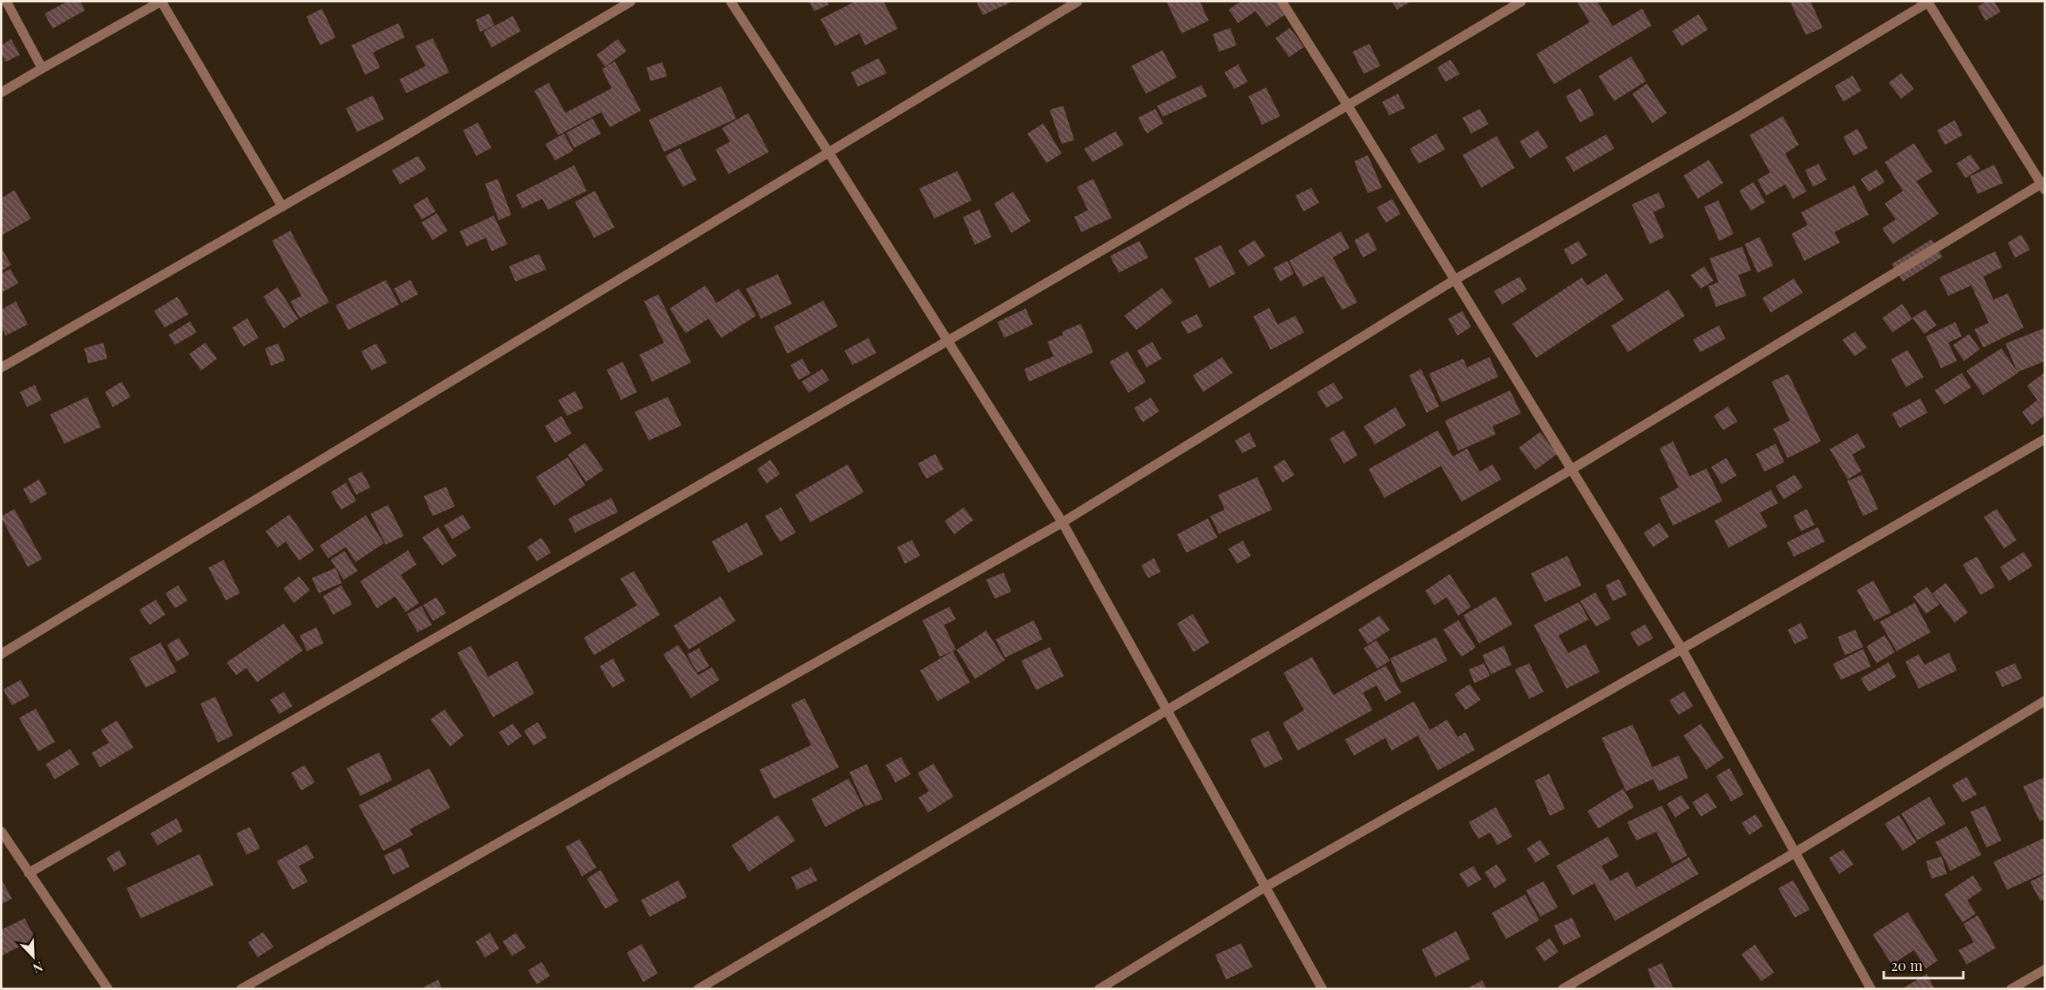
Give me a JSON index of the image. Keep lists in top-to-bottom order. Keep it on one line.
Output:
{"scale_bar":"20 m","north":"bottom right"}
